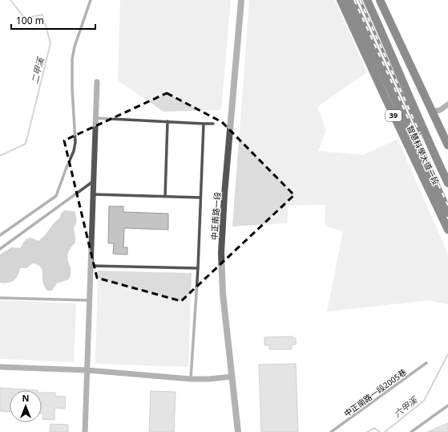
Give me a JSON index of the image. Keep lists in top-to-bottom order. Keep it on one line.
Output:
{"streets":{"main road":["39","智慧科學大道一段"],"street":["中正南路一段"],"lane":["中正南路一段2005巷"]},"water":["二甲溪","六甲溪"],"scale_bar":"100 m","north":"top"}
